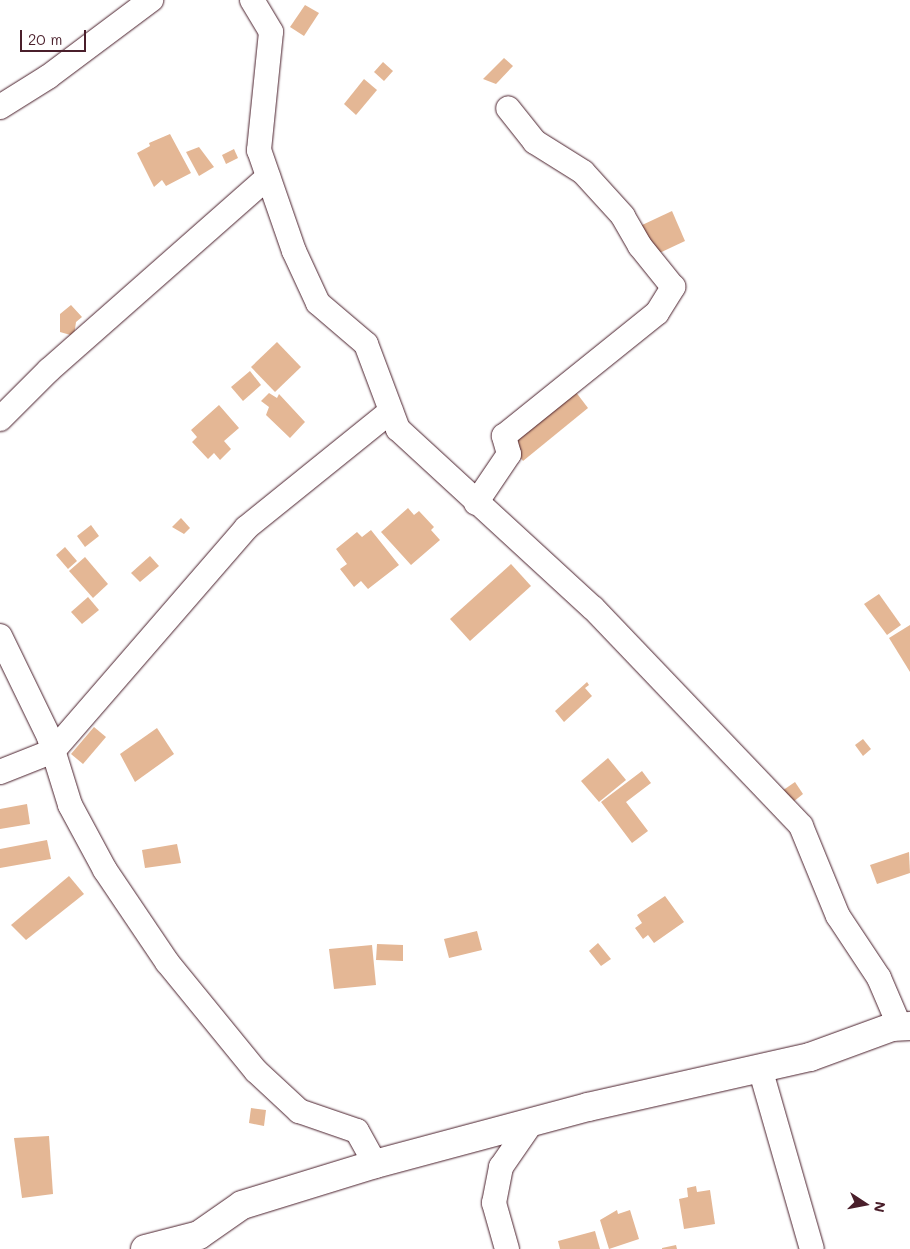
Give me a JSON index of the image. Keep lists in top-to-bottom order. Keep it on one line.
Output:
{"scale_bar":"20 m","north":"right"}
